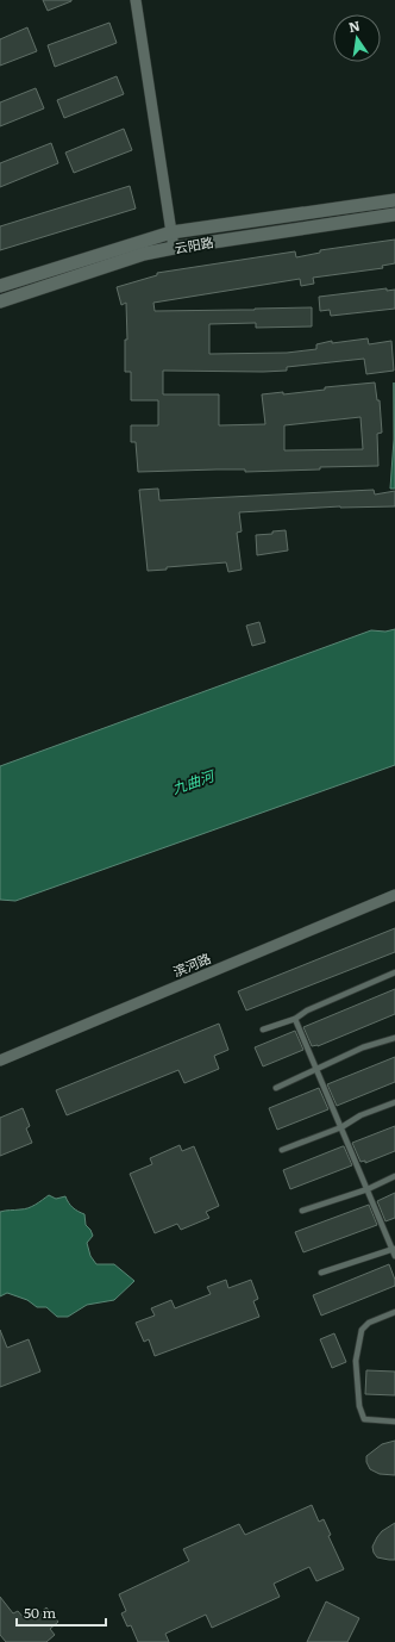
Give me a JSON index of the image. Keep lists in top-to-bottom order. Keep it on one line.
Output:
{"streets":{"street":["云阳路","滨河路"]},"water":["九曲河"],"scale_bar":"50 m","north":"top"}
